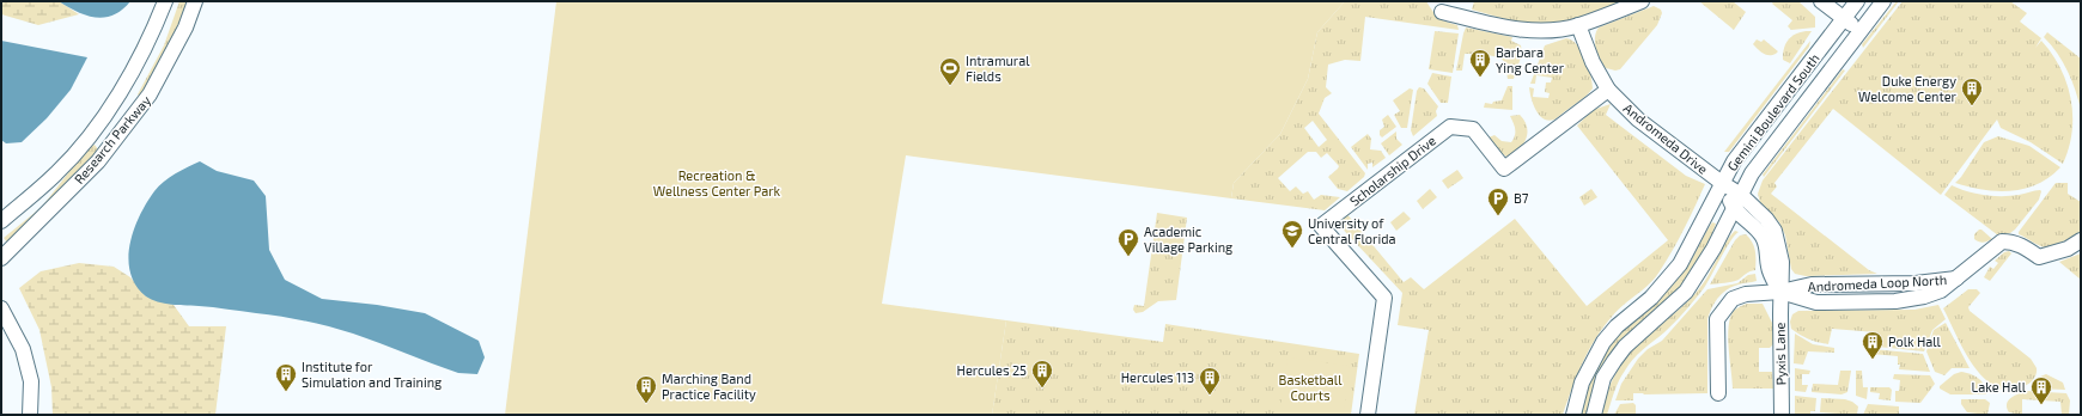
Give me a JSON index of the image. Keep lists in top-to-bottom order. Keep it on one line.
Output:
{"streets":{"street":["Gemini Boulevard South","Andromeda Drive","Research Parkway","Scholarship Drive","Andromeda Loop North","Pyxis Lane"]},"crossings":[["Gemini Boulevard South","Andromeda Drive"],["Gemini Boulevard South","Pyxis Lane"],["Andromeda Drive","Scholarship Drive"],["Andromeda Drive","Pyxis Lane"],["Andromeda Loop North","Pyxis Lane"]],"parks":["Recreation & Wellness Center Park","Basketball Courts"],"places":{"building":["Barbara Ying Center","Duke Energy Welcome Center","Polk Hall","Hercules 25","Institute for Simulation and Training","Hercules 113","Marching Band Practice Facility","Lake Hall"],"sports":["Intramural Fields"],"parking":["B7","Academic Village Parking"],"school or university":["University of Central Florida"]}}
